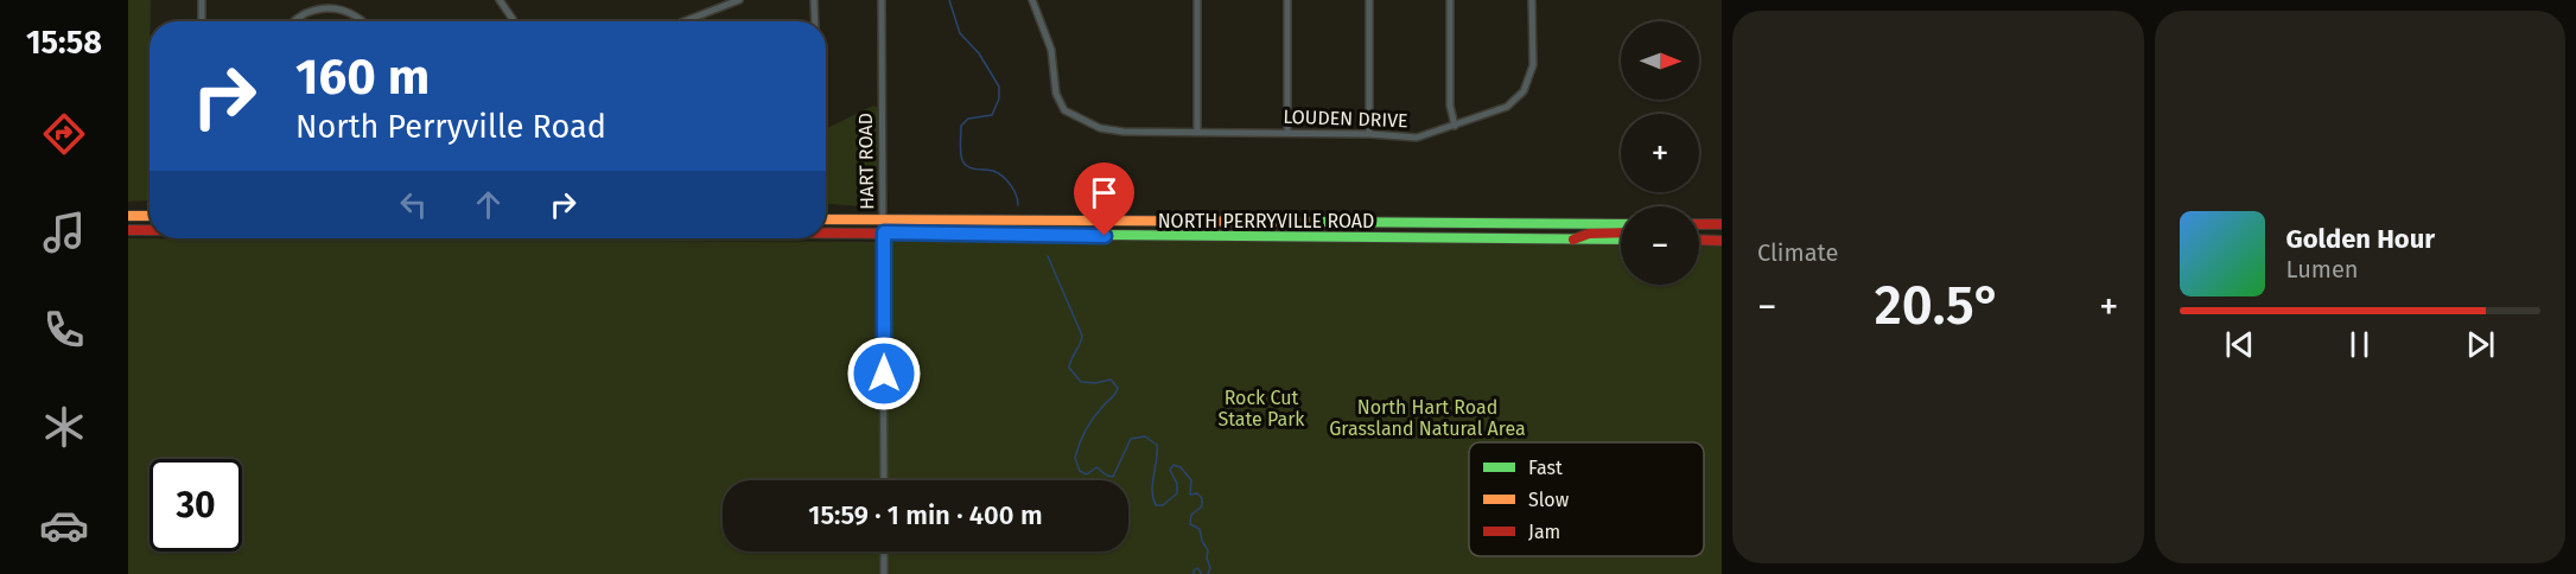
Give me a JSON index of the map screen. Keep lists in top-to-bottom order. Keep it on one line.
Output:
{"streets":{"main road":["NORTH PERRYVILLE ROAD"],"street":["LOUDEN DRIVE","HART ROAD"]},"crossings":[["HART ROAD","NORTH PERRYVILLE ROAD"]],"parks":["Rock Cut State Park","North Hart Road Grassland Natural Area"],"legend":["Fast","Slow","Jam"],"north":"right","page":{"tabs":"15:58","tile":"Climate","map_buttons":["+","−"],"turn":["160 m","North Perryville Road"],"song":["Golden Hour","Lumen"],"heat":["−","20.5°","+"],"limit":"30","trip":"15:59 · 1 min · 400 m"}}
